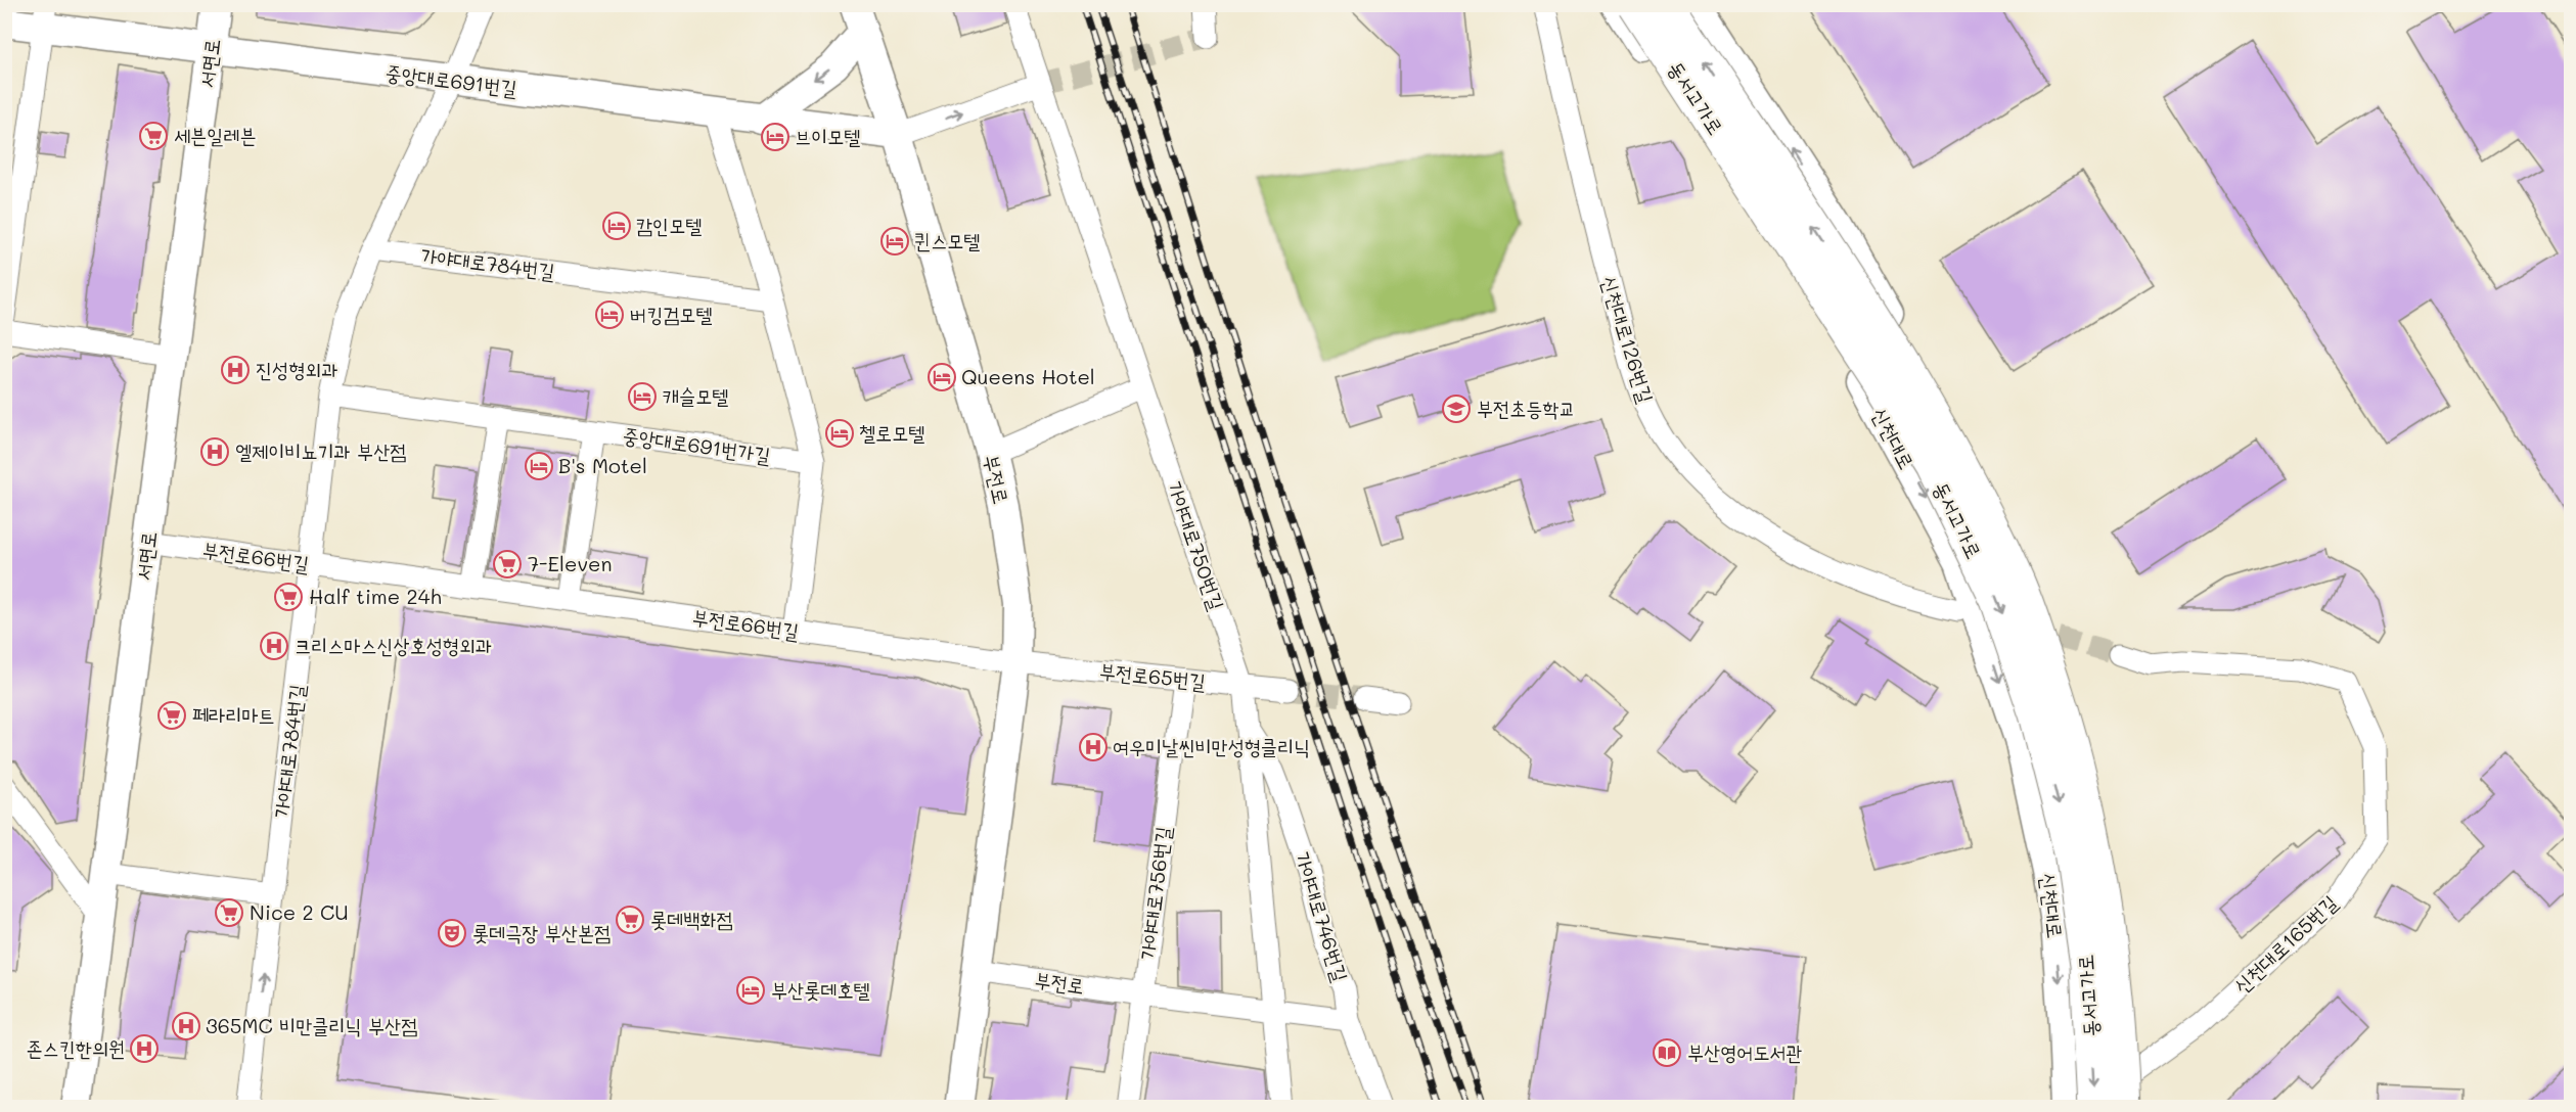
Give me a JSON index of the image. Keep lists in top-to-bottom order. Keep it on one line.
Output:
{"streets":{"highway":["동서고가로"],"main road":["서면로","중앙대로691번길","신천대로","부전로"],"street":["가야대로784번길","신천대로126번길","중앙대로691번가길","가야대로750번길","부전로66번길","부전로65번길","가야대로756번길","가야대로746번길","신천대로165번길"]},"crossings":[["서면로","중앙대로691번길"],["서면로","부전로66번길"],["중앙대로691번길","가야대로784번길"],["중앙대로691번길","부전로"],["가야대로784번길","부전로66번길"],["부전로","가야대로750번길"],["부전로","부전로66번길"],["부전로","부전로65번길"],["부전로","가야대로756번길"],["부전로","가야대로746번길"],["가야대로750번길","부전로65번길"],["가야대로750번길","가야대로746번길"],["부전로66번길","부전로65번길"],["부전로65번길","가야대로756번길"]],"places":{"supermarket":["세븐일레븐","7-Eleven","Half time 24h","페라리마트","Nice 2 CU","롯데백화점"],"hotel":["브이모텔","캄인모텔","퀸스모텔","버킹검모텔","Queens Hotel","캐슬모텔","첼로모텔","B's Motel","부산롯데호텔"],"hospital":["진성형외과","엘제이비뇨기과 부산점","크리스마스신상호성형외과","여우미날씬비만성형클리닉","365MC 비만클리닉 부산점","존스킨한의원"],"school or university":["부전초등학교"],"theatre":["롯데극장 부산본점"],"library":["부산영어도서관"]}}
